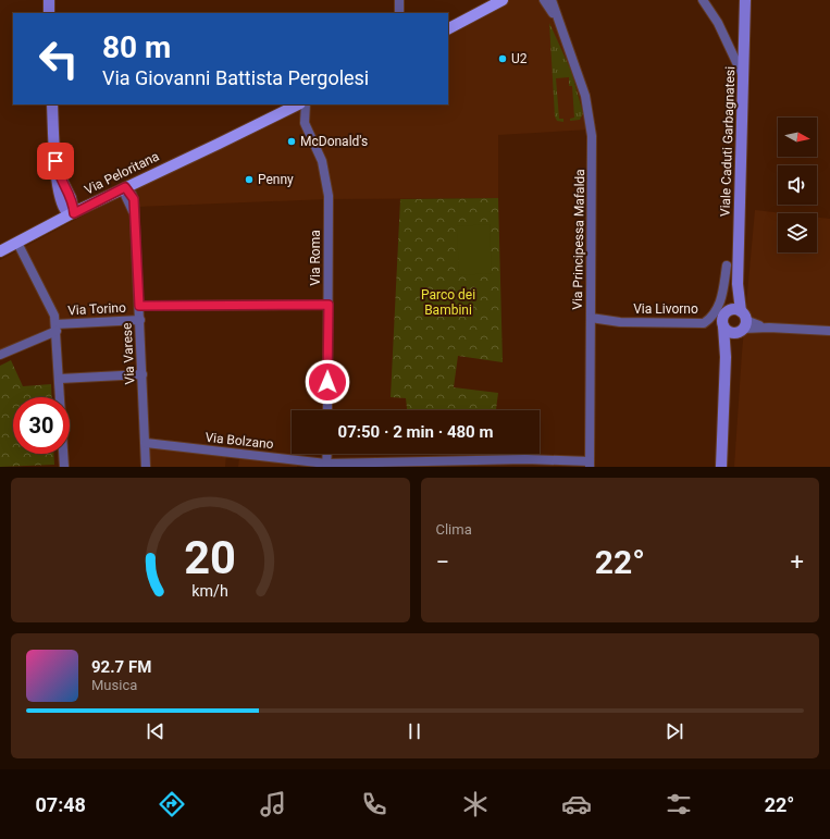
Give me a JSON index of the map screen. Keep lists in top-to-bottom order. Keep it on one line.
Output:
{"streets":{"main road":["Via Peloritana"],"street":["Viale Caduti Garbagnatesi","Via Principessa Mafalda","Via Roma","Via Torino","Via Livorno","Via Varese","Via Bolzano"]},"crossings":[["Via Peloritana","Via Varese"],["Via Principessa Mafalda","Via Livorno"],["Via Principessa Mafalda","Via Bolzano"],["Via Torino","Via Varese"],["Via Varese","Via Bolzano"]],"parks":["Parco dei Bambini"],"places":["U2","McDonald's","Penny"],"north":"right","page":{"turn":["80 m","Via Giovanni Battista Pergolesi"],"limit":"30","trip":"07:50 · 2 min · 480 m","tile":"Clima","heat":["−","22°","+"],"song":["92.7 FM","Musica"],"tabs":["07:48","22°"],"gauge":["20","km/h"]}}
